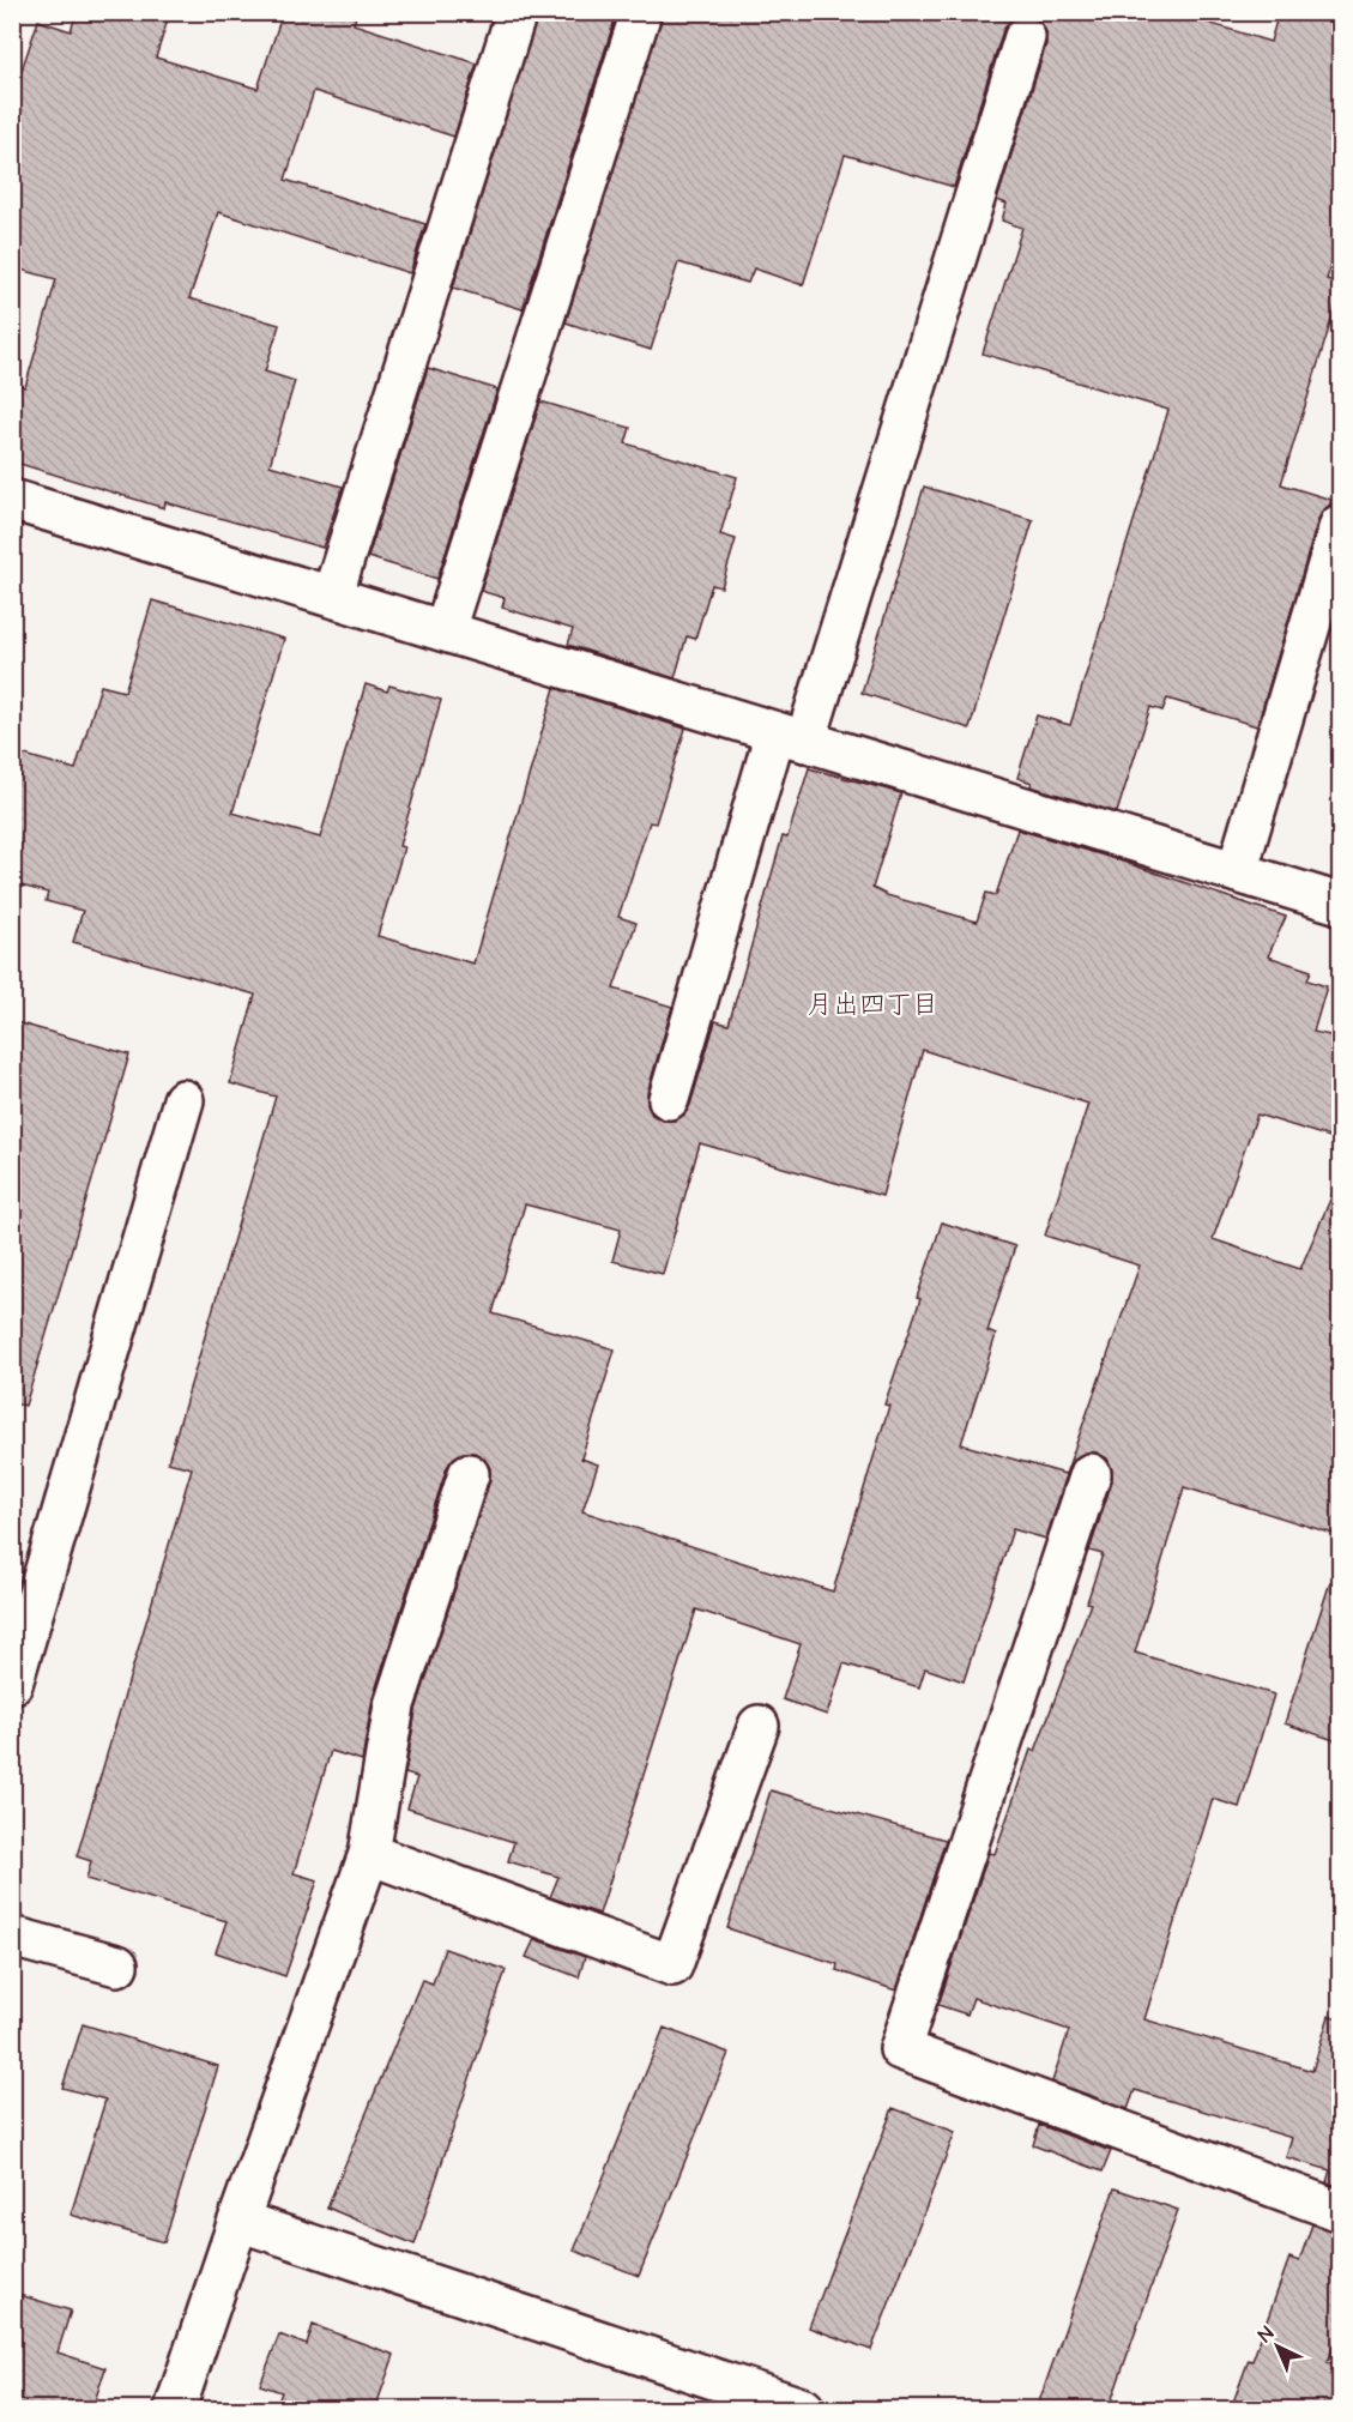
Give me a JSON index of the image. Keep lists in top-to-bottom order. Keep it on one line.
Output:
{"districts":["月出四丁目"],"north":"top left"}
